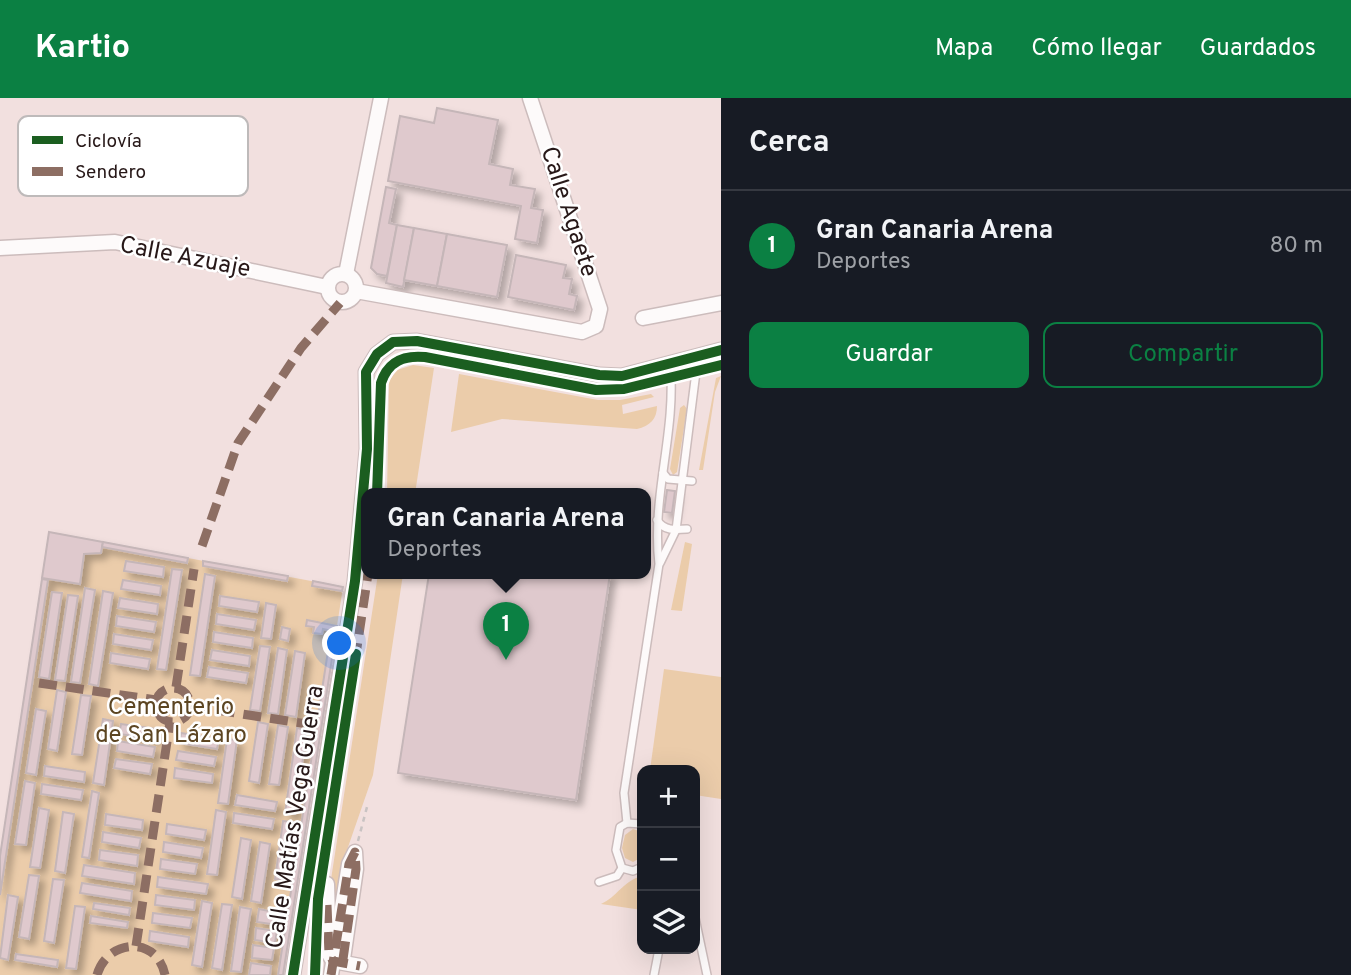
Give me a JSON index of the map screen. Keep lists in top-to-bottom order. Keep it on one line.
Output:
{"streets":{"street":["Calle Agaete","Calle Azuaje","Calle Matías Vega Guerra"]},"crossings":[["Calle Agaete","Calle Azuaje"]],"parks":["Cementerio de San Lázaro"],"legend":["Ciclovía","Sendero"],"page":{"header":"Kartio","nav":["Mapa","Cómo llegar","Guardados"],"heading":"Cerca","list":[{"mark":"1","name":"Gran Canaria Arena","note":"Deportes","value":"80 m"}],"buttons":["Guardar","Compartir"],"popup":["Gran Canaria Arena","Deportes"],"pins":"1","map_buttons":["+","−"]}}
